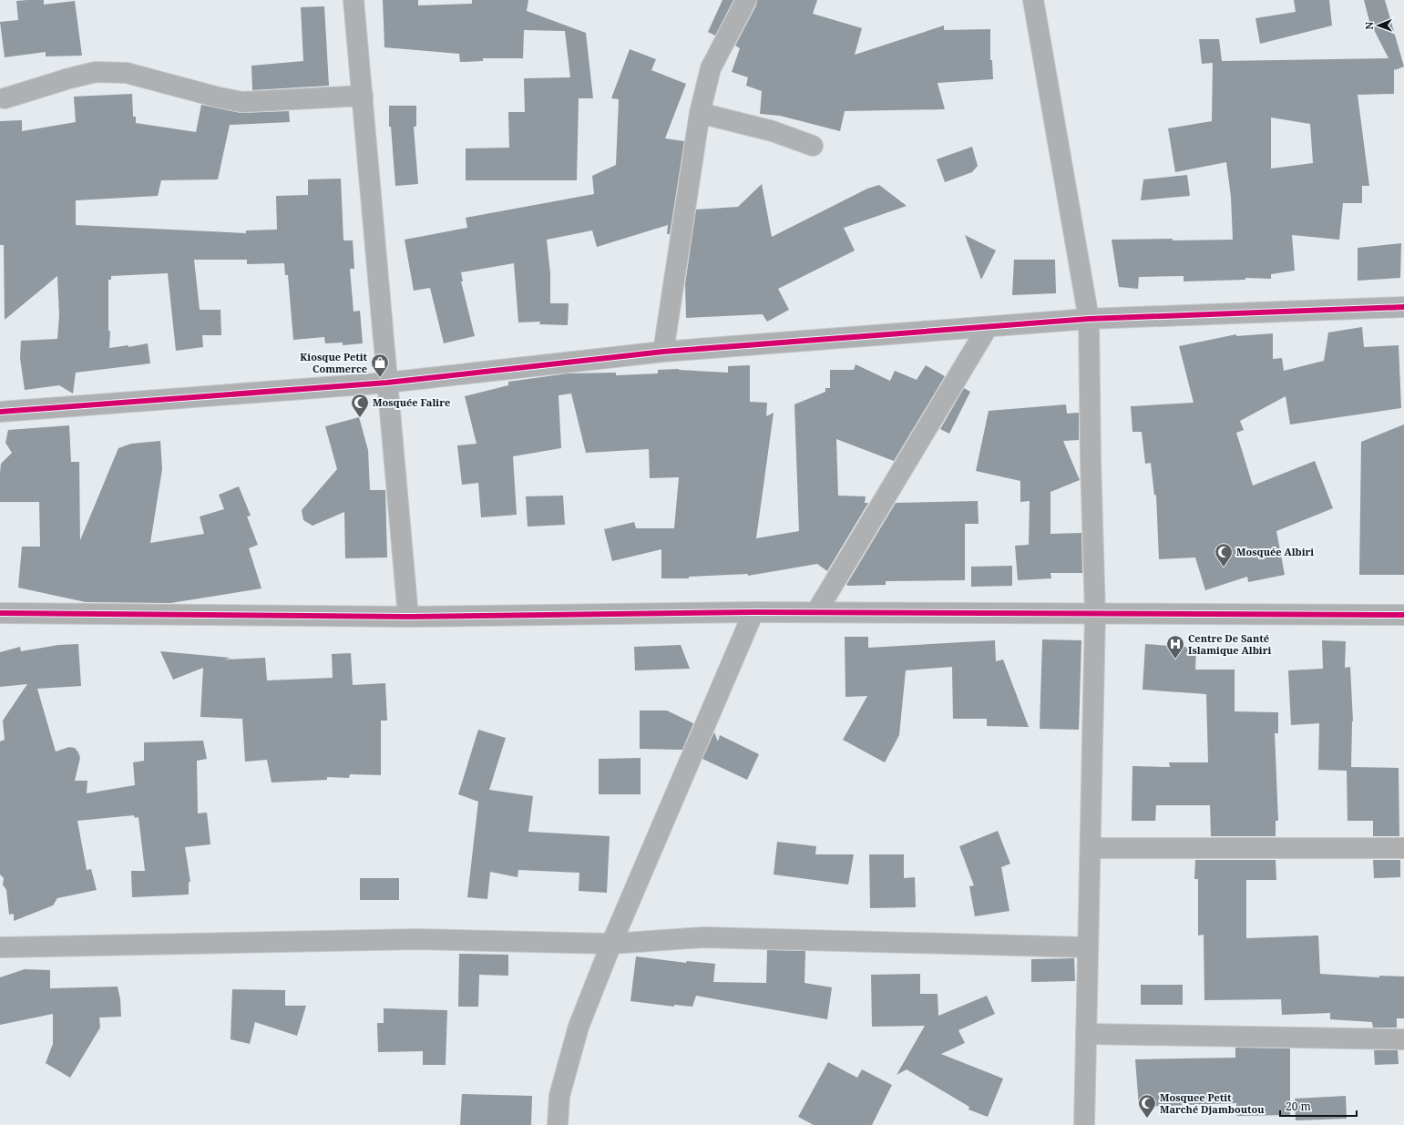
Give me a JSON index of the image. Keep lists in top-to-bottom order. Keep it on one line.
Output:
{"places":{"shop":["Kiosque Petit Commerce"],"mosque":["Mosquée Falire","Mosquée Albiri","Mosquee Petit Marché Djamboutou"],"hospital":["Centre De Santé Islamique Albiri"]},"scale_bar":"20 m","north":"left"}
